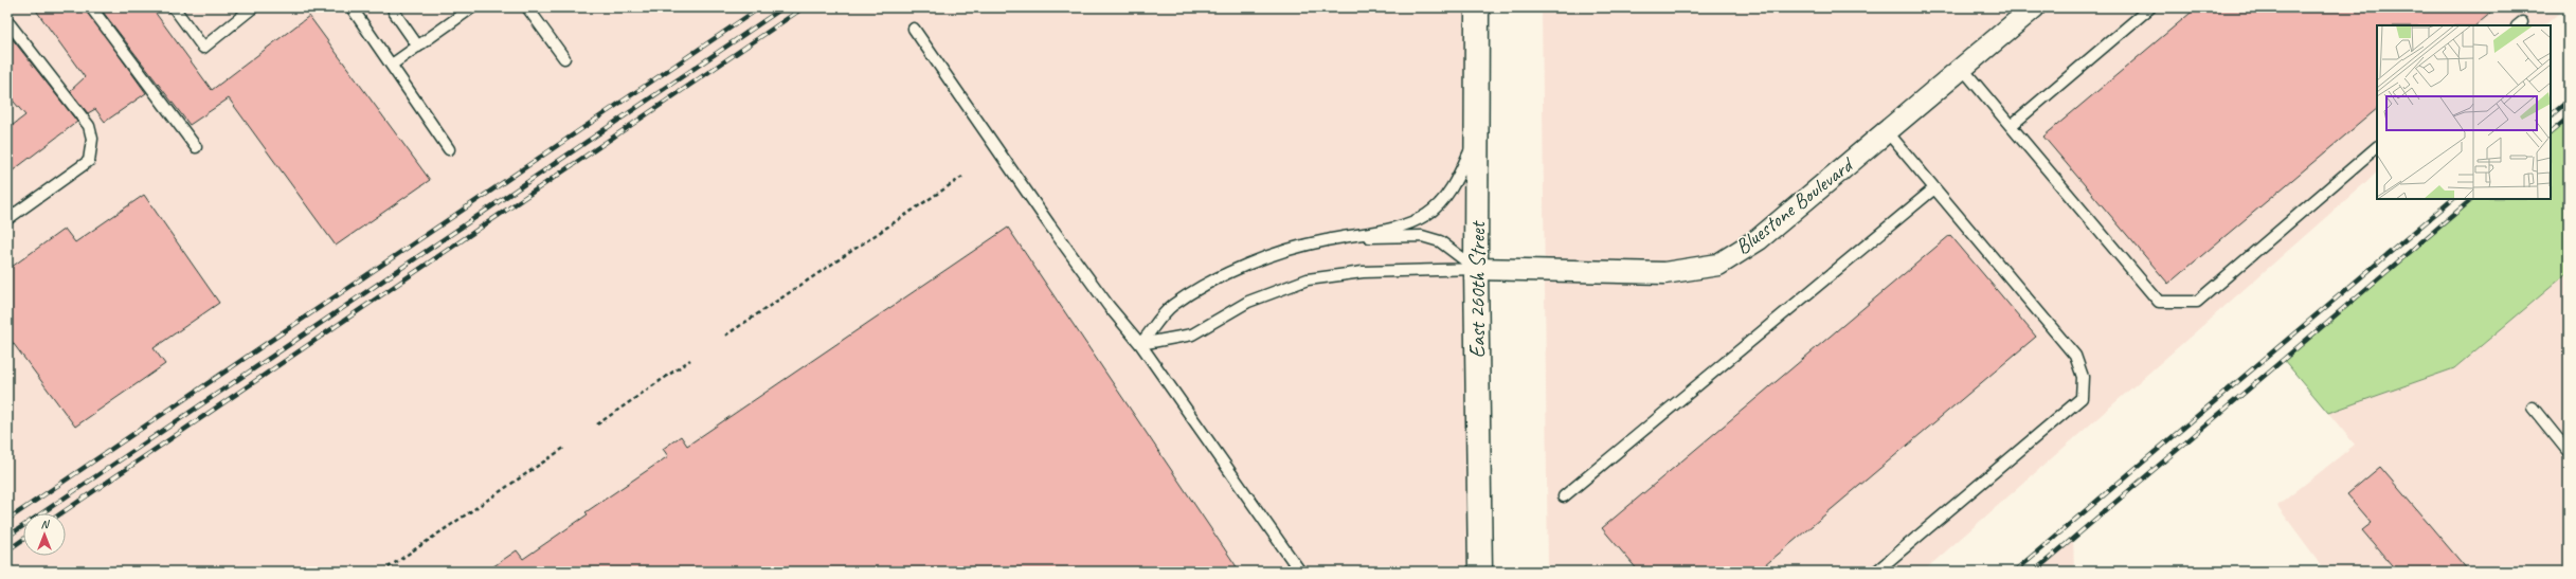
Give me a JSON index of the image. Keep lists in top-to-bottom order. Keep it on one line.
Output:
{"streets":{"main road":["East 260th Street"],"street":["Bluestone Boulevard"]},"crossings":[["Bluestone Boulevard","East 260th Street"]],"north":"top"}
